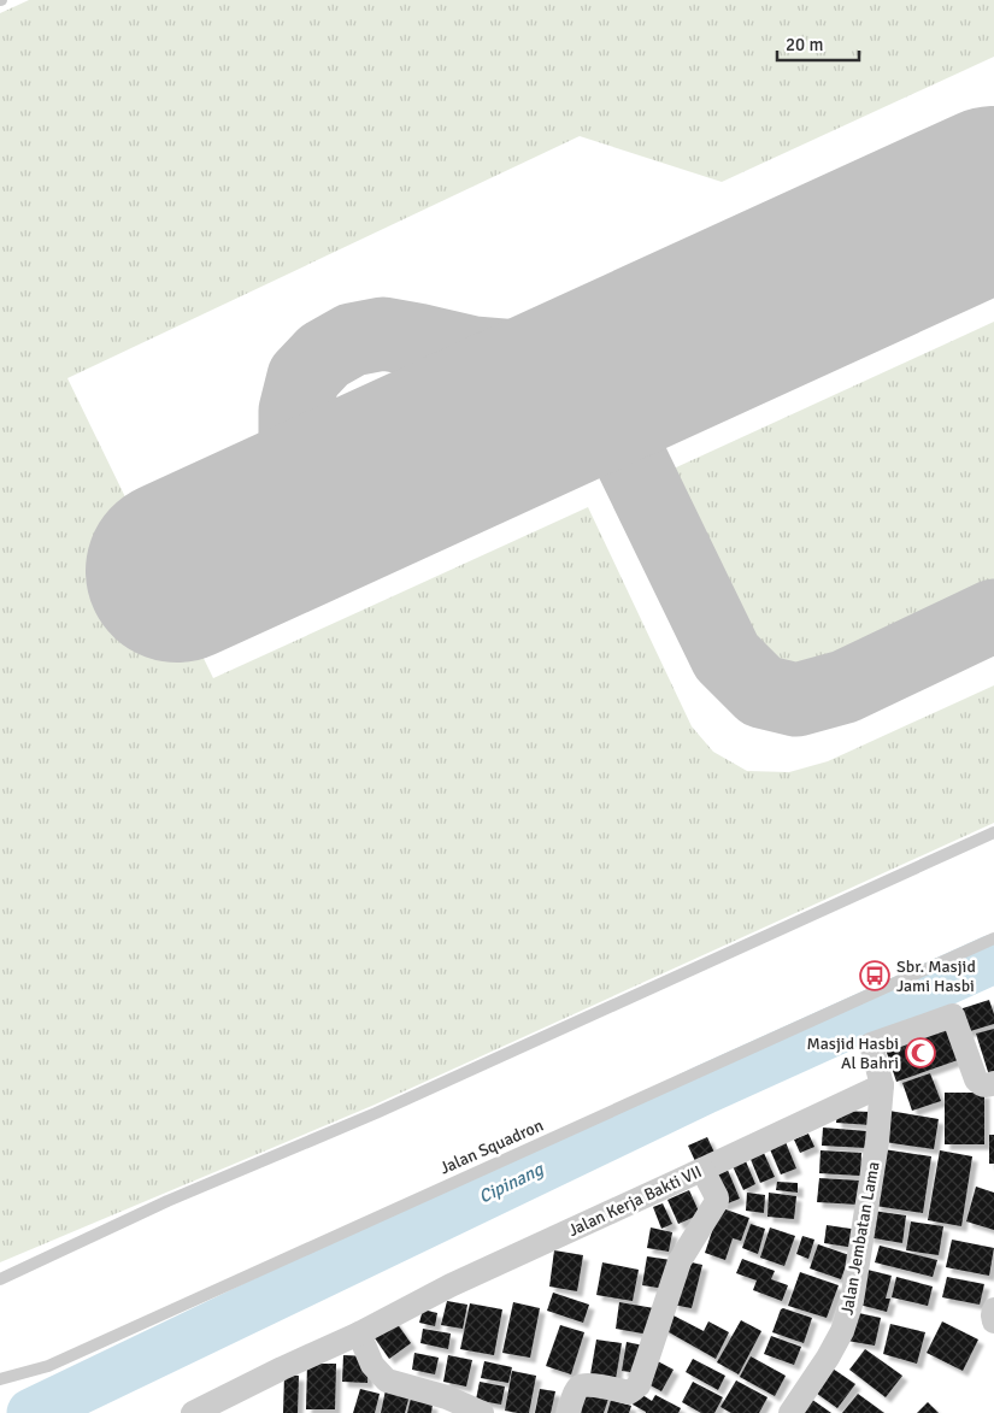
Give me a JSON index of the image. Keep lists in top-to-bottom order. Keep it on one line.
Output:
{"streets":{"street":["Jalan Kerja Bakti VII","Jalan Jembatan Lama"],"lane":["Jalan Squadron"]},"crossings":[["Jalan Kerja Bakti VII","Jalan Jembatan Lama"]],"water":["Cipinang"],"places":{"bus stop":["Sbr. Masjid Jami Hasbi"],"mosque":["Masjid Hasbi Al Bahri"]},"scale_bar":"20 m"}
